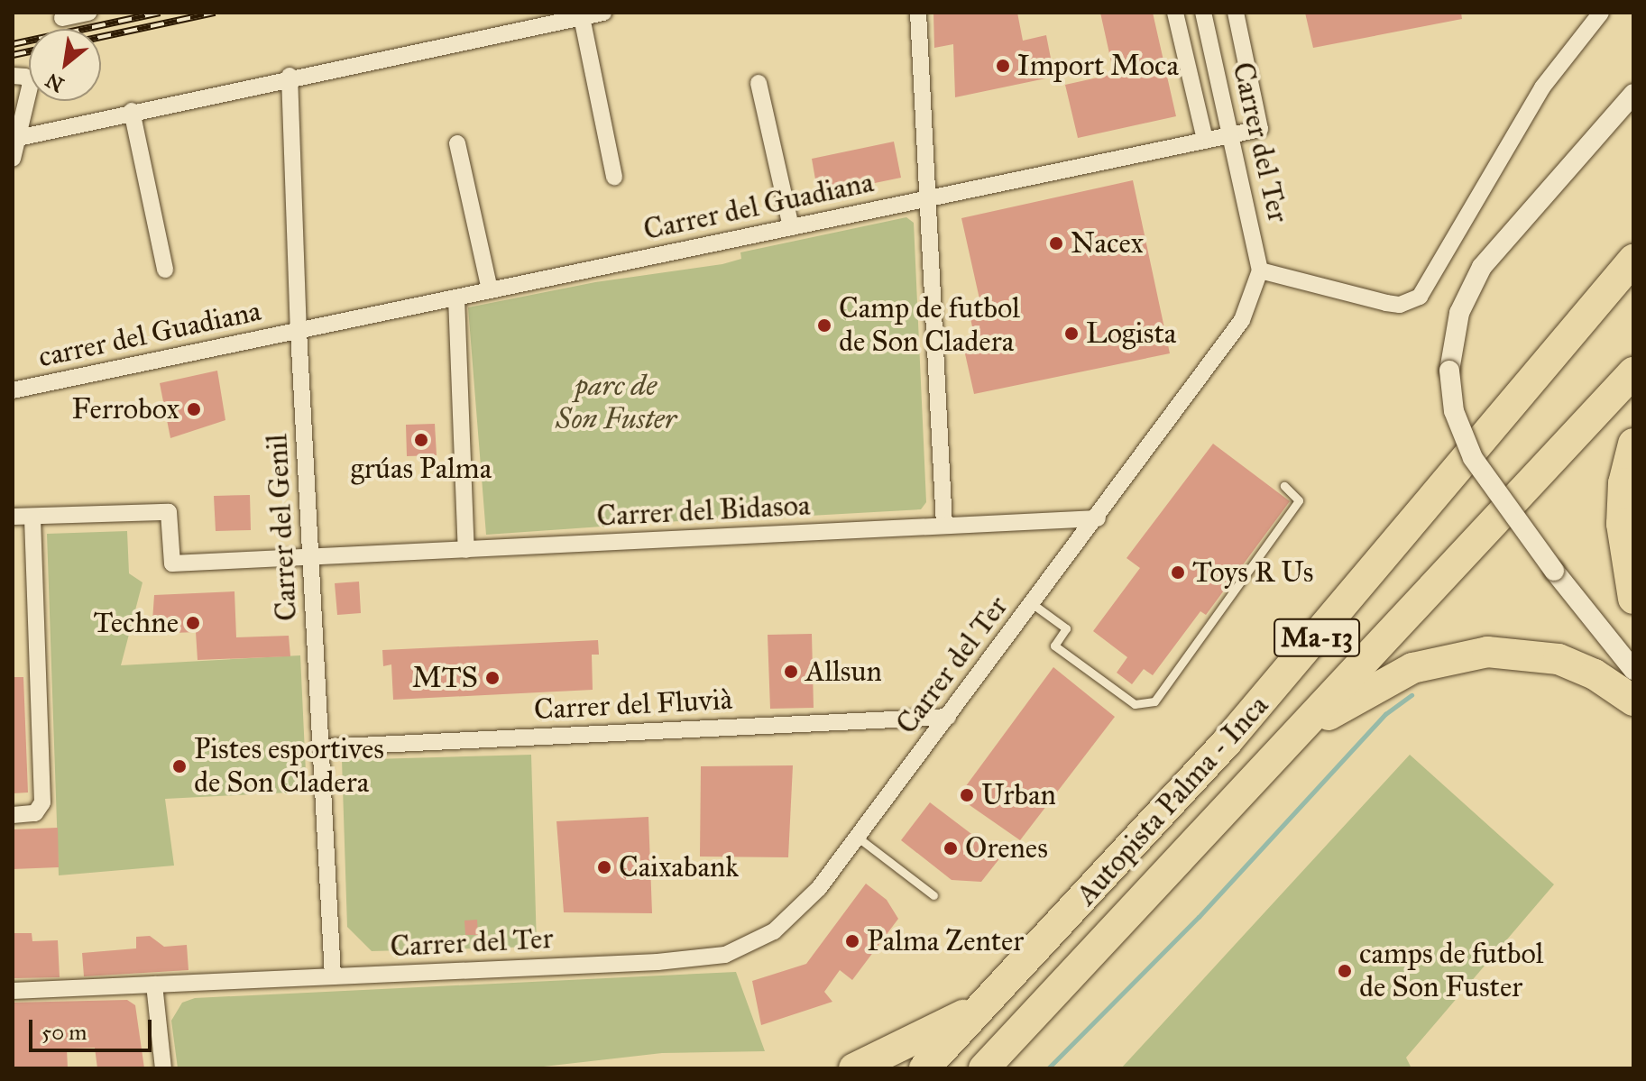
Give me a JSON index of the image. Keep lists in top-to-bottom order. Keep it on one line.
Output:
{"streets":{"highway":["Ma-13","Autopista Palma - Inca"],"street":["Carrer del Ter","Carrer del Guadiana","carrer del Guadiana","Carrer del Bidasoa","Carrer del Genil","Carrer del Fluvià"]},"crossings":[["Carrer del Ter","Carrer del Guadiana"],["Carrer del Ter","Carrer del Bidasoa"],["Carrer del Ter","Carrer del Genil"],["Carrer del Ter","Carrer del Fluvià"],["Carrer del Guadiana","carrer del Guadiana"],["Carrer del Guadiana","Carrer del Genil"],["carrer del Guadiana","Carrer del Genil"],["Carrer del Bidasoa","Carrer del Genil"],["Carrer del Genil","Carrer del Fluvià"]],"parks":["parc de Son Fuster"],"places":["Import Moca","Nacex","Camp de futbol de Son Cladera","Logista","Ferrobox","grúas Palma","Toys R Us","Techne","Allsun","MTS","Pistes esportives de Son Cladera","Urban","Orenes","Caixabank","Palma Zenter","camps de futbol de Son Fuster"],"scale_bar":"50 m","north":"bottom left"}
